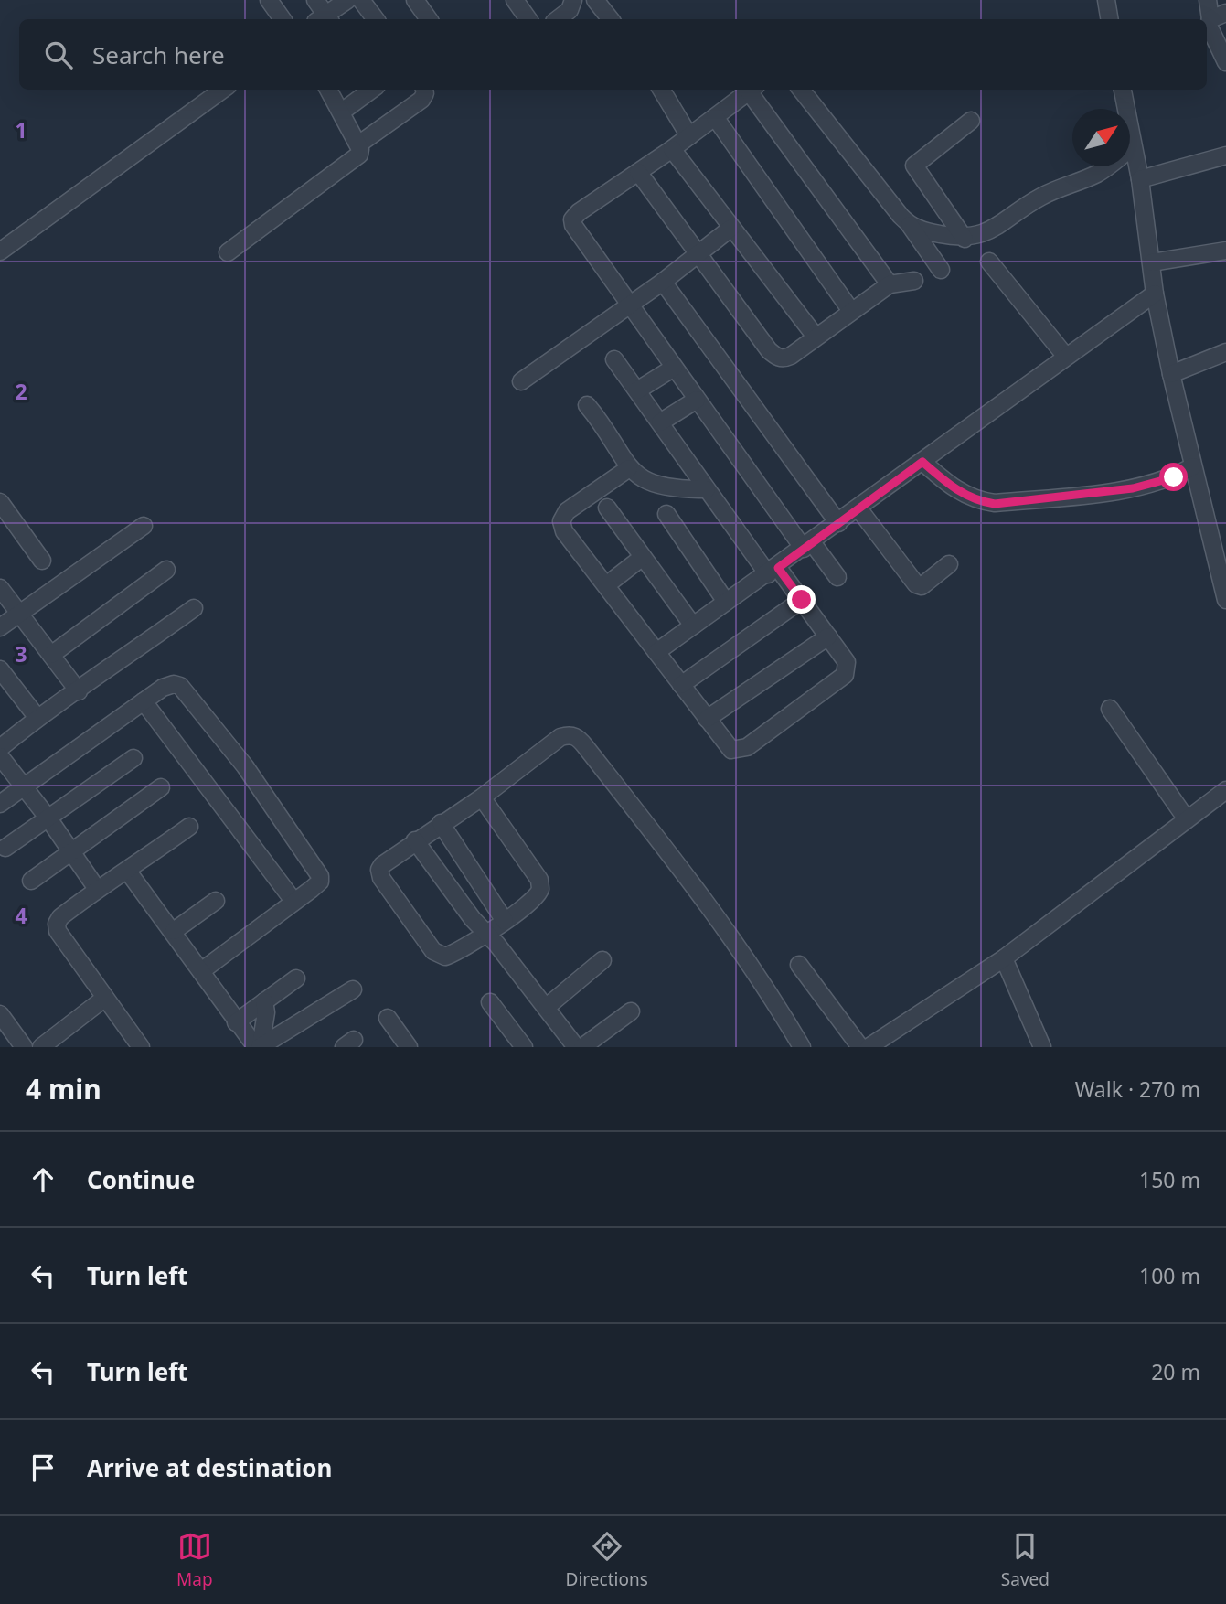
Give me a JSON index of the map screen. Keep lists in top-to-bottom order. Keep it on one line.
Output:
{"north":"top right","page":{"search":"Search here","heading":["4 min","Walk · 270 m"],"list":[["Continue","150 m"],["Turn left","100 m"],["Turn left","20 m"],"Arrive at destination"],"nav":["Map","Directions","Saved"]},"grid":{"rows":["1","2","3","4"]}}
